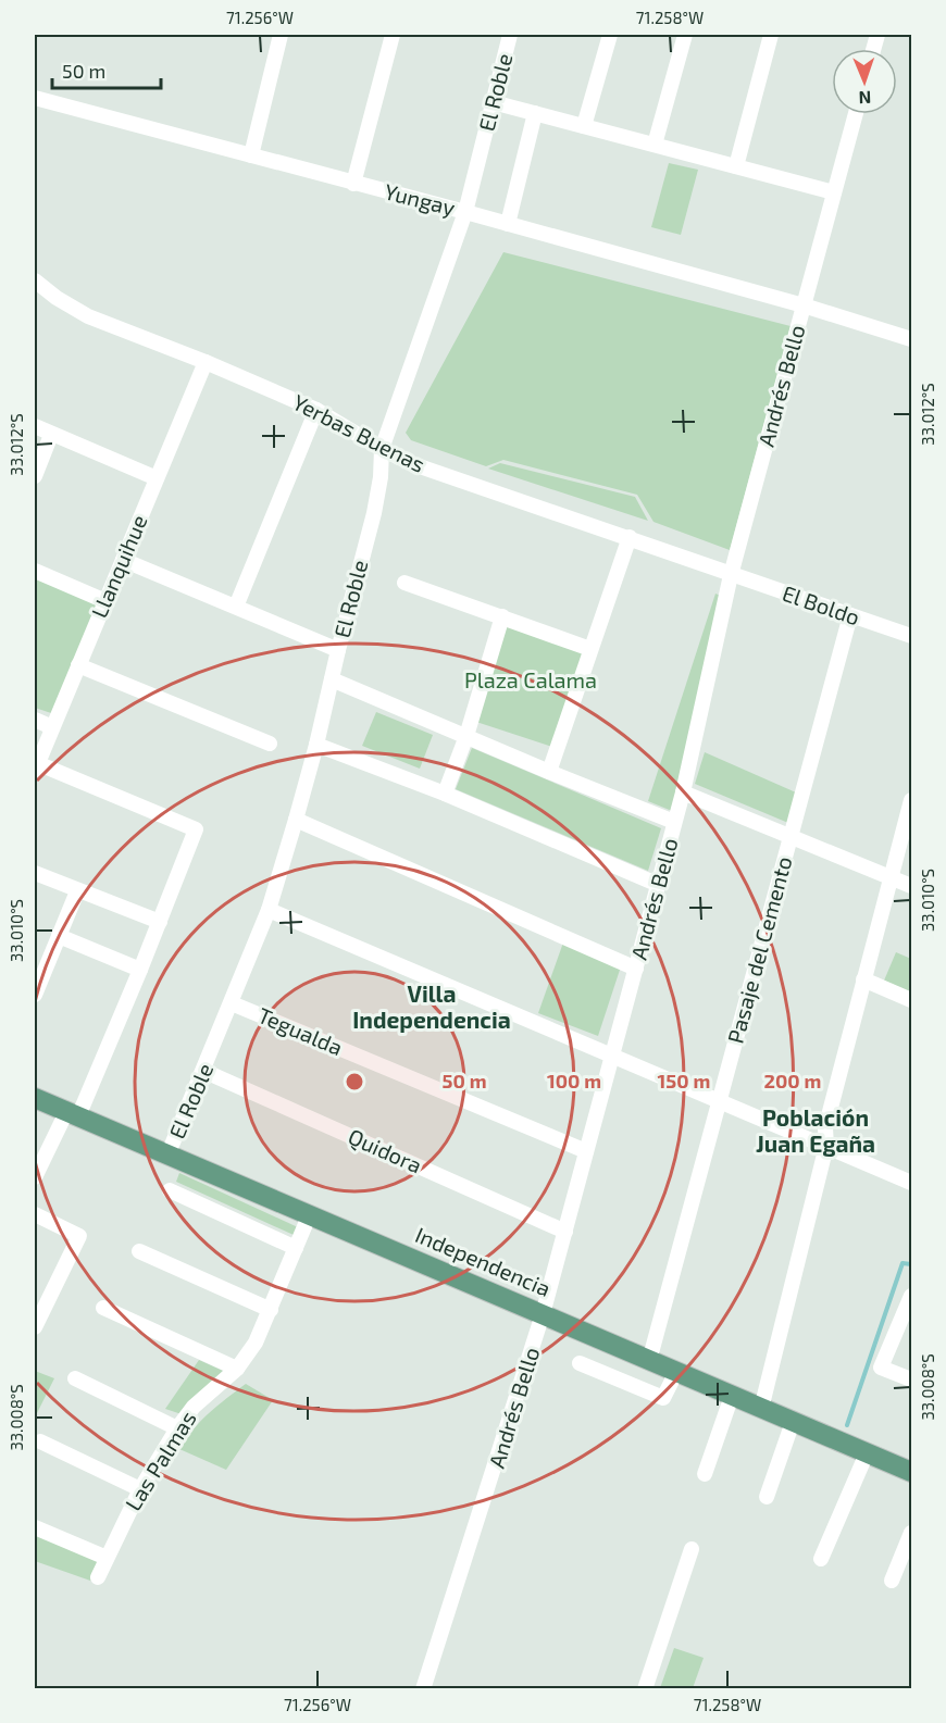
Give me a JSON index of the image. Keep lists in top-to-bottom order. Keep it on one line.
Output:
{"streets":{"main road":["Independencia"],"street":["El Roble","Yungay","Andrés Bello","Yerbas Buenas","Llanquihue","El Boldo","Pasaje del Cemento","Tegualda","Quidora","Las Palmas"]},"crossings":[["El Roble","Yungay"],["El Roble","Yerbas Buenas"],["El Roble","Tegualda"],["El Roble","Quidora"],["El Roble","Independencia"],["Yungay","Andrés Bello"],["Andrés Bello","Yerbas Buenas"],["Andrés Bello","El Boldo"],["Andrés Bello","Tegualda"],["Andrés Bello","Quidora"],["Andrés Bello","Independencia"],["Yerbas Buenas","Llanquihue"],["Yerbas Buenas","El Boldo"],["El Boldo","Pasaje del Cemento"],["Pasaje del Cemento","Independencia"],["Independencia","Las Palmas"]],"districts":["Villa Independencia","Población Juan Egaña"],"parks":["Plaza Calama"],"scale_bar":"50 m","north":"bottom","coordinates":["71.256°W","71.258°W","33.012°S","33.010°S","33.008°S"],"rings":["50 m","100 m","150 m","200 m"]}
